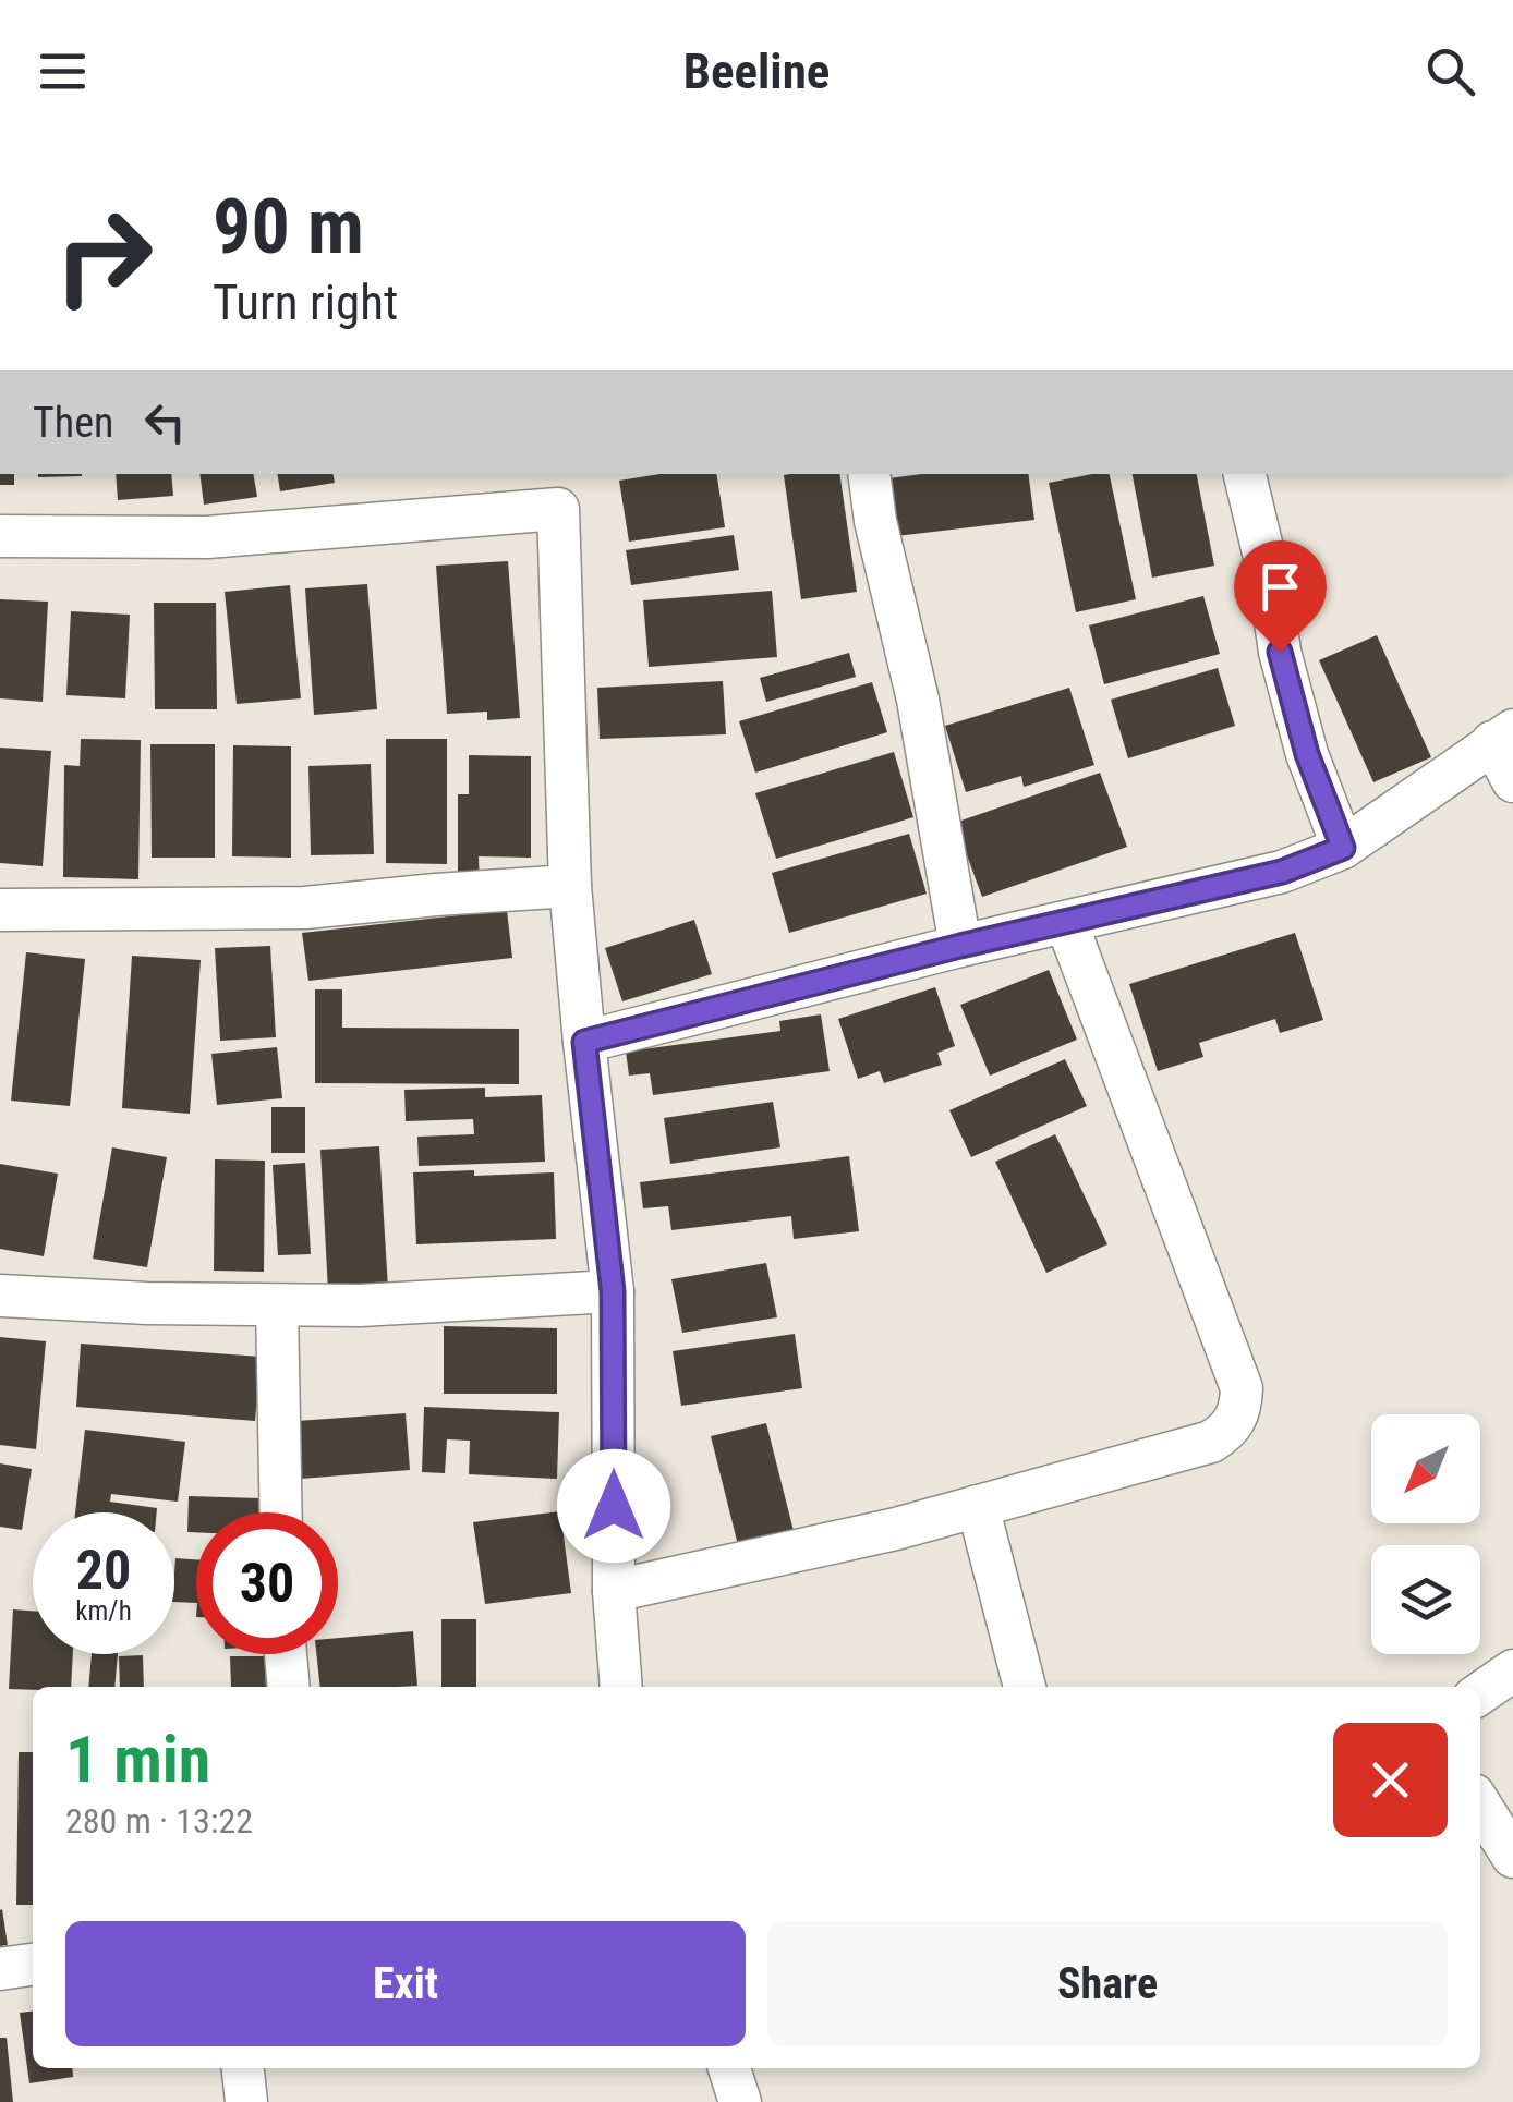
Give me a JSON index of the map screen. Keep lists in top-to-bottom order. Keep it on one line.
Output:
{"north":"bottom left","page":{"header":"Beeline","turn":["90 m","Turn right"],"then":"Then","speed":"20 km/h","limit":"30","heading":["1 min","280 m · 13:22"],"buttons":["Exit","Share"]}}
